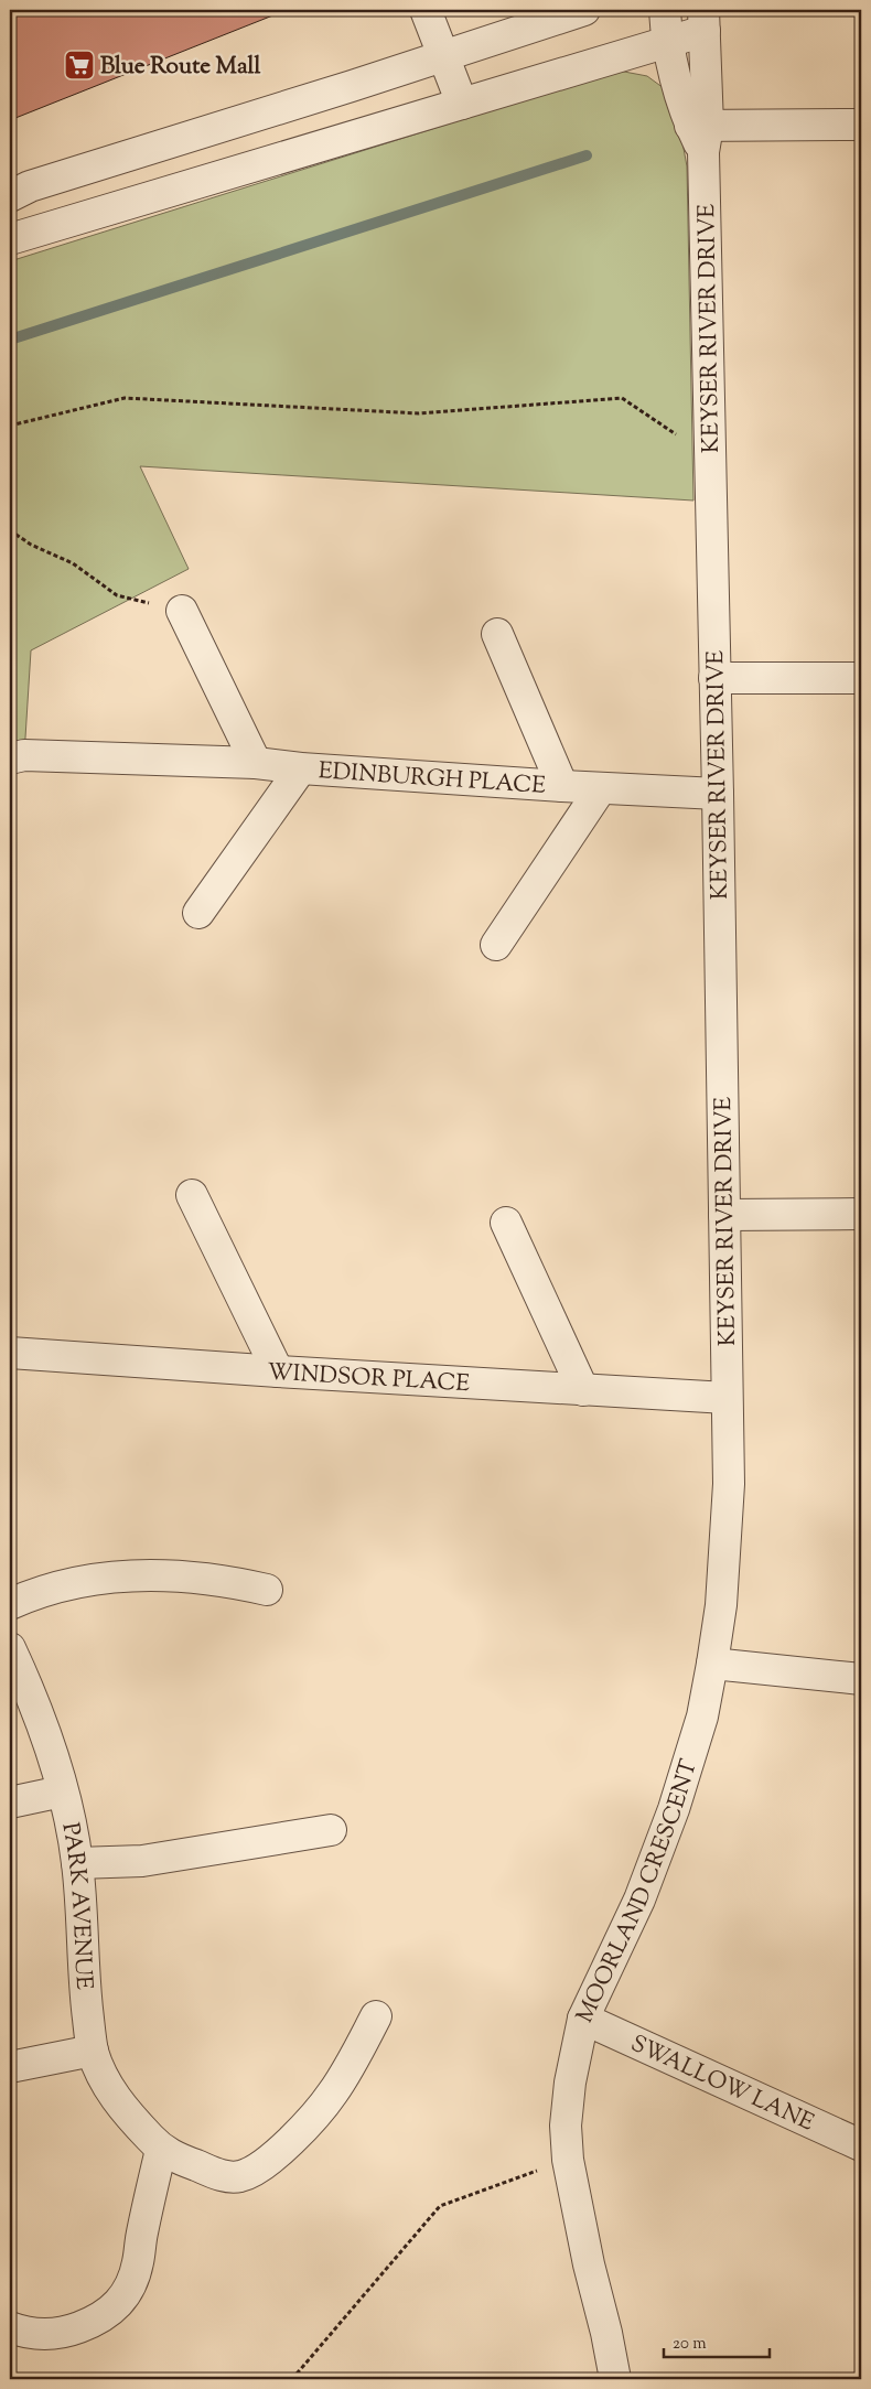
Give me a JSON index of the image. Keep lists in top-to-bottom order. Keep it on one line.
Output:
{"streets":{"street":["KEYSER RIVER DRIVE","EDINBURGH PLACE","WINDSOR PLACE","MOORLAND CRESCENT","PARK AVENUE","SWALLOW LANE"]},"crossings":[["KEYSER RIVER DRIVE","EDINBURGH PLACE"],["KEYSER RIVER DRIVE","WINDSOR PLACE"],["KEYSER RIVER DRIVE","MOORLAND CRESCENT"],["WINDSOR PLACE","MOORLAND CRESCENT"],["MOORLAND CRESCENT","SWALLOW LANE"]],"places":{"supermarket":["Blue Route Mall"]},"scale_bar":"20 m"}
